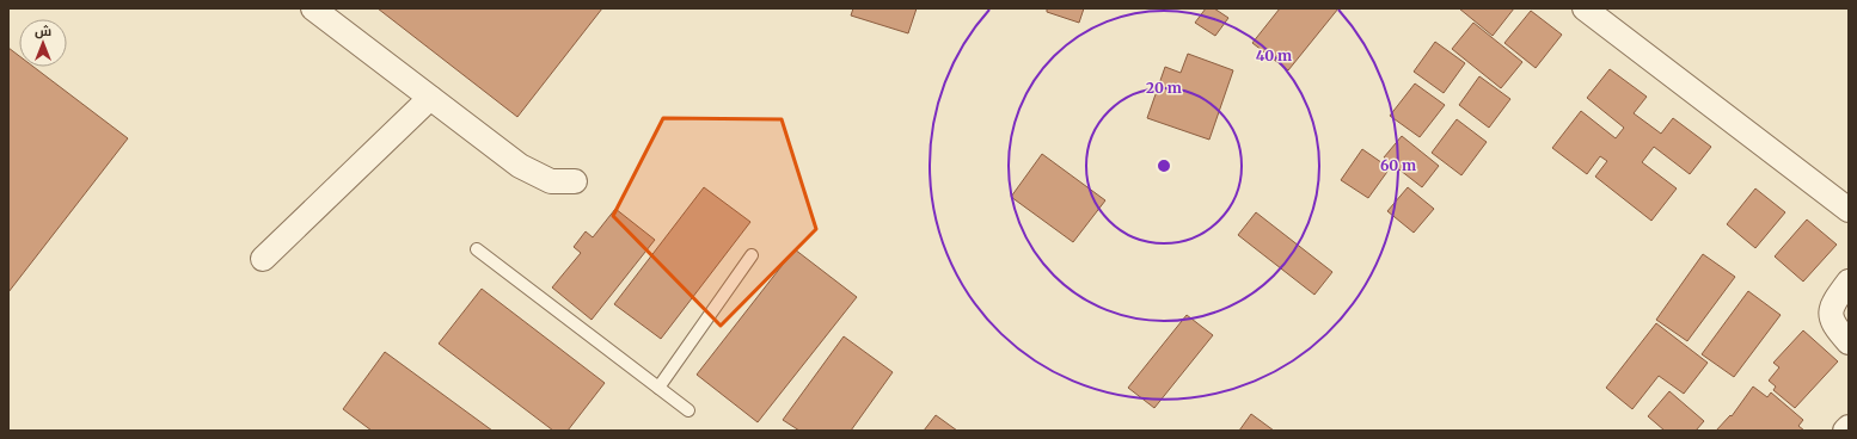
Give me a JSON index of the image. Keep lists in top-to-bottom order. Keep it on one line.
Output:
{"north":"top","rings":["40 m","20 m","60 m"]}
